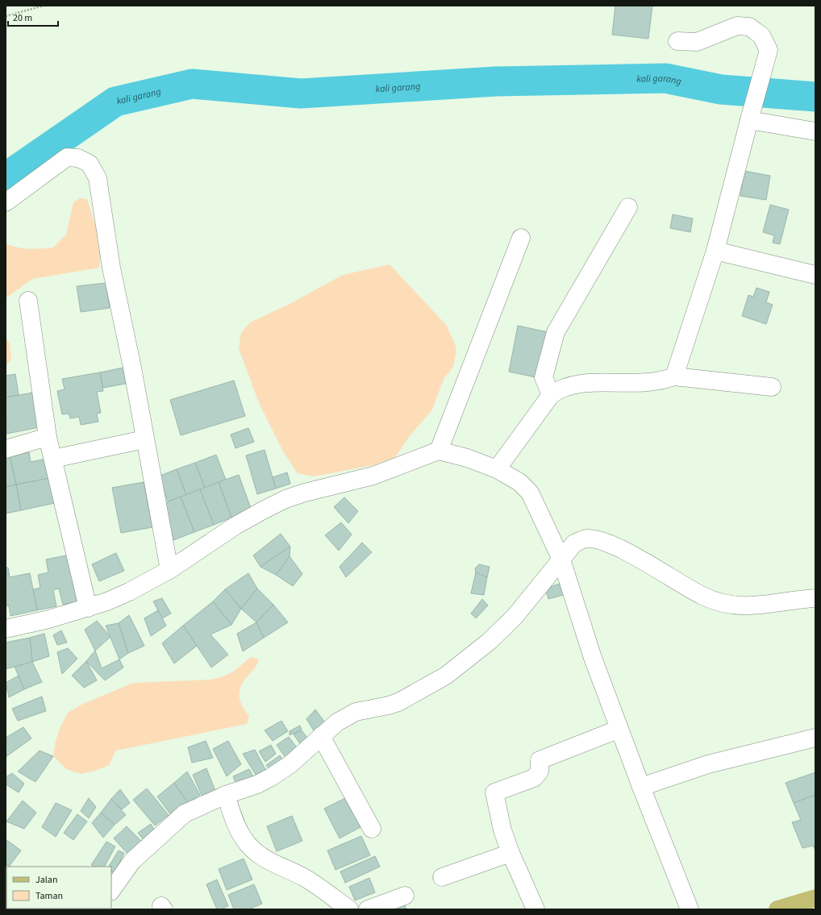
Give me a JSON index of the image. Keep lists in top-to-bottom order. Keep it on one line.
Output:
{"water":["kali garang"],"legend":["Jalan","Taman"],"scale_bar":"20 m"}
